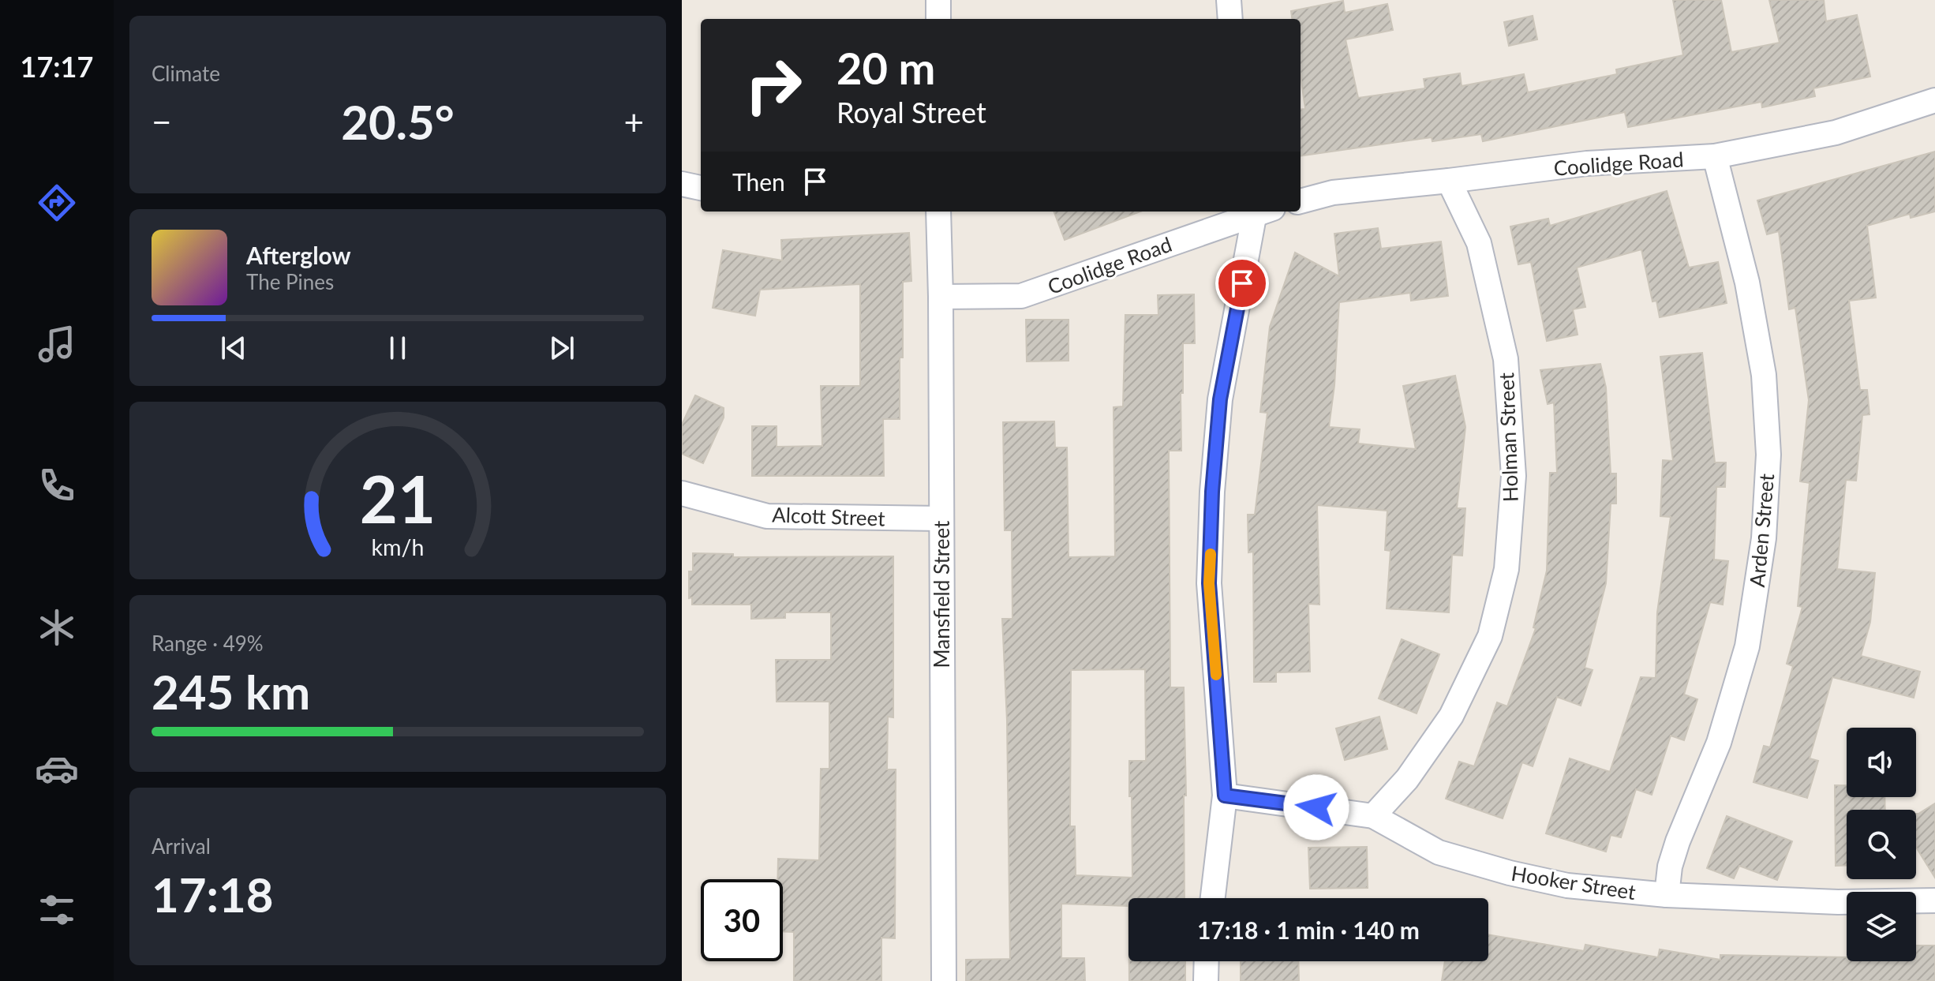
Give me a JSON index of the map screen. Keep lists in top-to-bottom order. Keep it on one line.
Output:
{"streets":{"street":["Coolidge Road","Holman Street","Alcott Street","Arden Street","Mansfield Street","Hooker Street"]},"crossings":[["Coolidge Road","Holman Street"],["Coolidge Road","Arden Street"],["Coolidge Road","Mansfield Street"],["Holman Street","Hooker Street"],["Alcott Street","Mansfield Street"],["Arden Street","Hooker Street"]],"page":{"tabs":"17:17","tile":["Climate",["Range · 49%","245 km"],["Arrival","17:18"]],"turn":["20 m","Royal Street"],"heat":["−","20.5°","+"],"then":"Then","song":["Afterglow","The Pines"],"limit":"30","trip":"17:18 · 1 min · 140 m","gauge":["21","km/h"]}}
